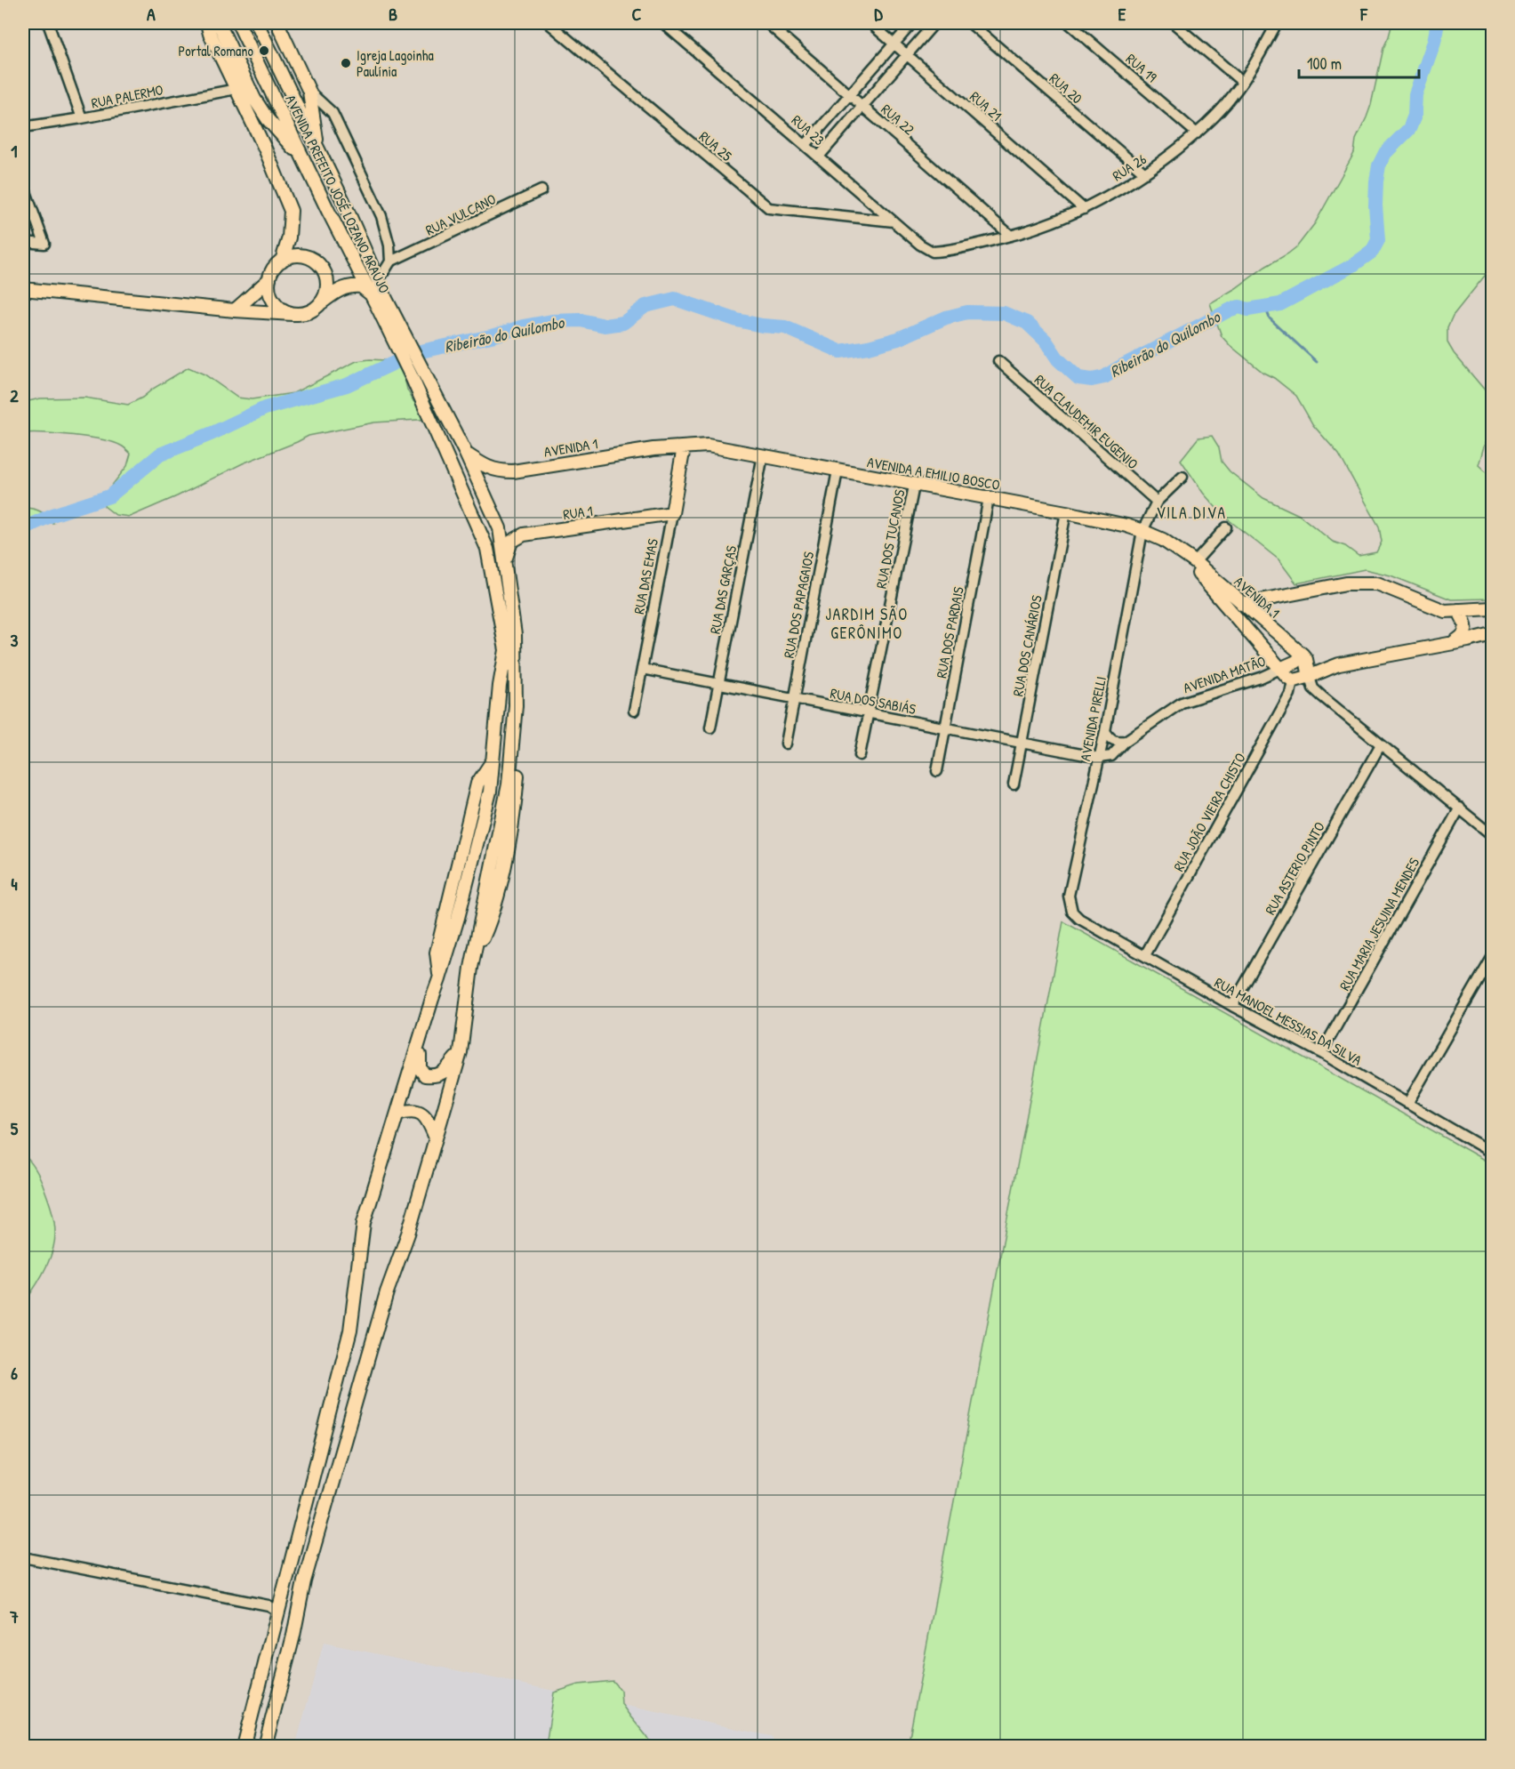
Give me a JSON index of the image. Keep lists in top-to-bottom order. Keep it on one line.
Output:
{"streets":{"main road":["AVENIDA PREFEITO JOSÉ LOZANO ARAÚJO","AVENIDA 1","AVENIDA A EMILIO BOSCO","RUA 1","RUA DAS EMAS"],"street":["RUA 19","RUA 20","RUA PALERMO","RUA 21","RUA 22","RUA 23","RUA 25","RUA 26","RUA VULCANO","RUA CLAUDEMIR EUGENIO","RUA DOS TUCANOS","RUA DAS GARÇAS","RUA DOS PAPAGAIOS","RUA DOS PARDAIS","RUA DOS CANÁRIOS","AVENIDA MATÃO","RUA DOS SABIÁS","AVENIDA PIRELLI","RUA JOÃO VIEIRA CHISTO","RUA ASTERIO PINTO","RUA MARIA JESUINA MENDES","RUA MANOEL MESSIAS DA SILVA"]},"crossings":[["RUA 19","RUA 26"],["RUA 20","RUA 26"],["RUA 21","RUA 26"],["RUA 22","RUA 26"],["RUA 23","RUA 25"],["RUA 23","RUA 26"],["AVENIDA PREFEITO JOSÉ LOZANO ARAÚJO","AVENIDA 1"],["AVENIDA PREFEITO JOSÉ LOZANO ARAÚJO","RUA 1"],["RUA CLAUDEMIR EUGENIO","AVENIDA PIRELLI"],["AVENIDA 1","AVENIDA A EMILIO BOSCO"],["AVENIDA 1","RUA DAS EMAS"],["AVENIDA A EMILIO BOSCO","RUA DOS TUCANOS"],["AVENIDA A EMILIO BOSCO","RUA DAS EMAS"],["AVENIDA A EMILIO BOSCO","RUA DAS GARÇAS"],["AVENIDA A EMILIO BOSCO","RUA DOS PAPAGAIOS"],["AVENIDA A EMILIO BOSCO","RUA DOS PARDAIS"],["AVENIDA A EMILIO BOSCO","RUA DOS CANÁRIOS"],["AVENIDA A EMILIO BOSCO","AVENIDA PIRELLI"],["RUA 1","RUA DAS EMAS"],["RUA DOS TUCANOS","RUA DOS SABIÁS"],["RUA DAS EMAS","RUA DOS SABIÁS"],["RUA DAS GARÇAS","RUA DOS SABIÁS"],["RUA DOS PAPAGAIOS","RUA DOS SABIÁS"],["RUA DOS PARDAIS","RUA DOS SABIÁS"],["RUA DOS CANÁRIOS","RUA DOS SABIÁS"],["AVENIDA MATÃO","RUA DOS SABIÁS"],["AVENIDA MATÃO","AVENIDA PIRELLI"],["RUA DOS SABIÁS","AVENIDA PIRELLI"],["AVENIDA PIRELLI","RUA MANOEL MESSIAS DA SILVA"],["RUA JOÃO VIEIRA CHISTO","RUA MANOEL MESSIAS DA SILVA"],["RUA ASTERIO PINTO","RUA MANOEL MESSIAS DA SILVA"],["RUA MARIA JESUINA MENDES","RUA MANOEL MESSIAS DA SILVA"]],"districts":["VILA DIVA","JARDIM SÃO GERÔNIMO"],"water":["Ribeirão do Quilombo"],"places":["Portal Romano","Igreja Lagoinha Paulínia"],"scale_bar":"100 m","grid":{"columns":["A","B","C","D","E","F"],"rows":["1","2","3","4","5","6","7"]}}
